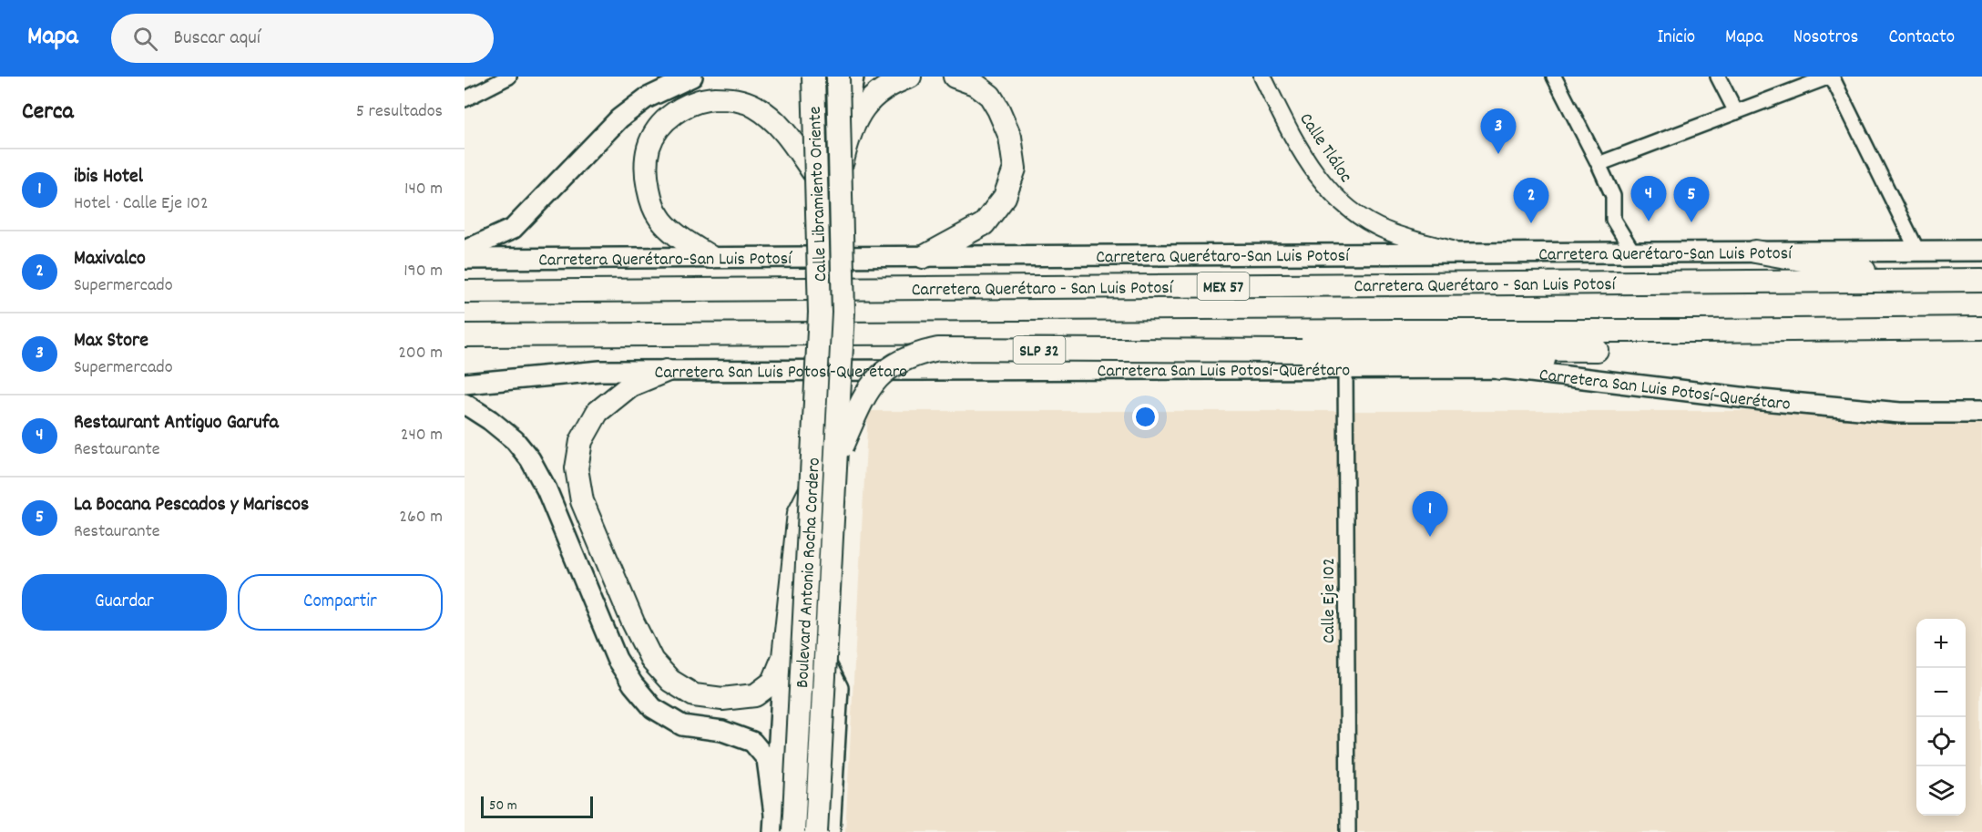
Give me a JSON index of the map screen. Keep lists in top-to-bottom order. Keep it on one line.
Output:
{"streets":{"highway":["Calle Libramiento Oriente","Carretera Querétaro - San Luis Potosí","MEX 57","SLP 32","Boulevard Antonio Rocha Cordero"],"main road":["Carretera Querétaro-San Luis Potosí","Carretera San Luis Potosí-Querétaro"],"street":["Calle Tláloc","Calle Eje 102"]},"crossings":[["Calle Tláloc","Carretera Querétaro-San Luis Potosí"],["Calle Libramiento Oriente","Boulevard Antonio Rocha Cordero"],["SLP 32","Boulevard Antonio Rocha Cordero"],["Carretera San Luis Potosí-Querétaro","Calle Eje 102"]],"scale_bar":"50 m","page":{"header":"Mapa","search":"Buscar aquí","nav":["Inicio","Mapa","Nosotros","Contacto"],"heading":["Cerca","5 resultados"],"pins":["3","4","5","2","1"],"list":[{"mark":"1","name":"ibis Hotel","note":"Hotel · Calle Eje 102","value":"140 m"},{"mark":"2","name":"Maxivalco","note":"Supermercado","value":"190 m"},{"mark":"3","name":"Max Store","note":"Supermercado","value":"200 m"},{"mark":"4","name":"Restaurant Antiguo Garufa","note":"Restaurante","value":"240 m"},{"mark":"5","name":"La Bocana Pescados y Mariscos","note":"Restaurante","value":"260 m"}],"buttons":["Guardar","Compartir"],"map_buttons":["+","−"],"scale":"50 m"}}
